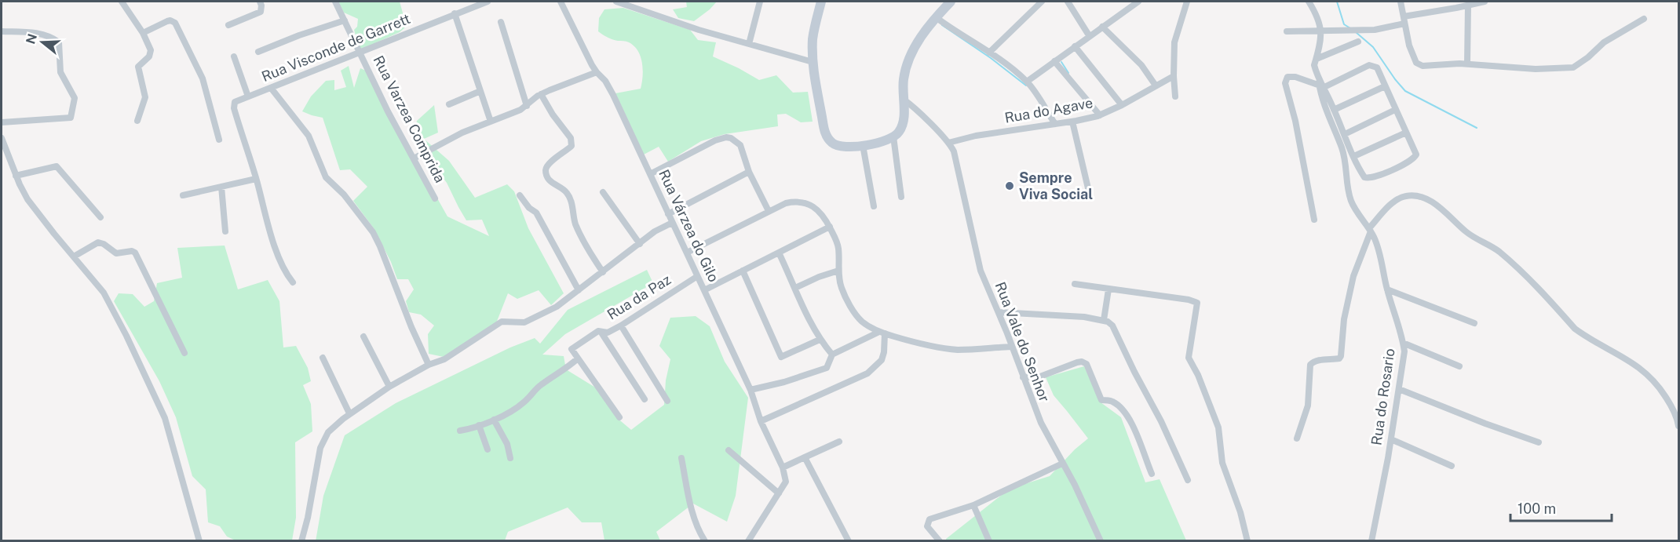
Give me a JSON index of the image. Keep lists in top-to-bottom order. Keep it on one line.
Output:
{"streets":{"street":["Rua Visconde de Garrett","Rua do Agave","Rua Varzea Comprida","Rua Várzea do Gilo","Rua da Paz","Rua Vale do Senhor","Rua do Rosario"]},"crossings":[["Rua Visconde de Garrett","Rua Varzea Comprida"],["Rua do Agave","Rua Vale do Senhor"],["Rua Várzea do Gilo","Rua da Paz"]],"places":["Sempre Viva Social"],"scale_bar":"100 m","north":"left"}
